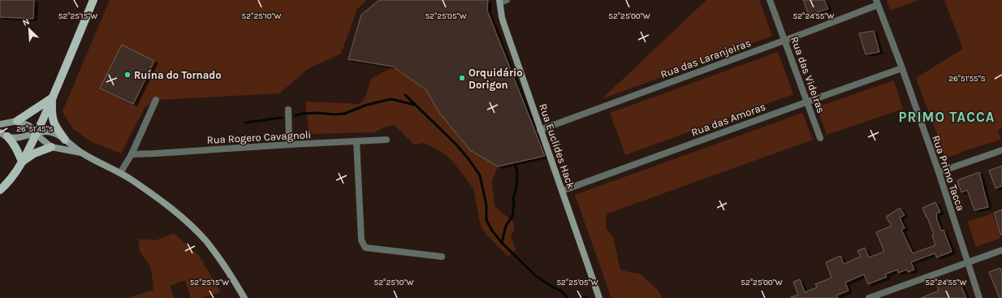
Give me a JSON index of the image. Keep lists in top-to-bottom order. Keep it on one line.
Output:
{"streets":{"street":["Rua das Laranjeiras","Rua das Videiras","Rua das Amoras","Rua Rogero Cavagnoli","Rua Euclides Hack","Rua Primo Tacca"]},"crossings":[["Rua das Laranjeiras","Rua das Videiras"],["Rua das Laranjeiras","Rua Euclides Hack"],["Rua das Laranjeiras","Rua Primo Tacca"],["Rua das Videiras","Rua das Amoras"],["Rua das Amoras","Rua Euclides Hack"],["Rua das Amoras","Rua Primo Tacca"]],"districts":["PRIMO TACCA"],"places":["Ruína do Tornado","Orquidário Dorigon"],"north":"top left","coordinates":["52°25'15\"W","52°25'10\"W","52°25'00\"W","52°24'55\"W","52°25'05\"W","26°51'55\"S","26°51'45\"S"]}
